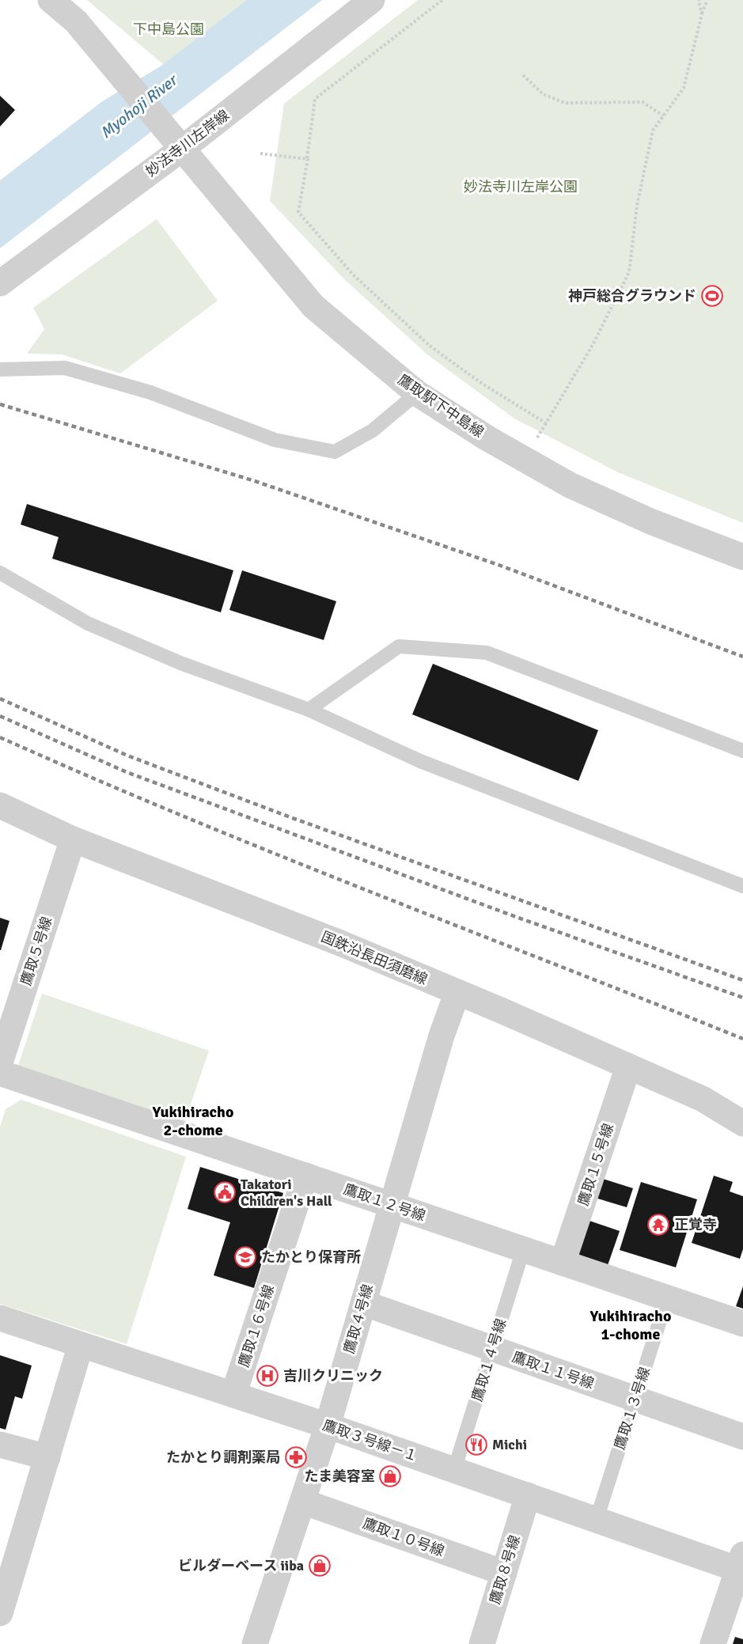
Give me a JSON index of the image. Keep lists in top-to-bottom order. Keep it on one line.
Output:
{"streets":{"street":["妙法寺川左岸線","鷹取駅下中島線","鷹取５号線","国鉄沿長田須磨線","鷹取１５号線","鷹取１２号線","鷹取４号線","鷹取１６号線","鷹取１１号線","鷹取３号線－１","鷹取１０号線","鷹取８号線"],"lane":["鷹取１４号線","鷹取１３号線"]},"crossings":[["妙法寺川左岸線","鷹取駅下中島線"],["鷹取５号線","国鉄沿長田須磨線"],["国鉄沿長田須磨線","鷹取１５号線"],["国鉄沿長田須磨線","鷹取４号線"],["鷹取１５号線","鷹取１２号線"],["鷹取１２号線","鷹取４号線"],["鷹取１２号線","鷹取１６号線"],["鷹取１２号線","鷹取１４号線"],["鷹取１２号線","鷹取１３号線"],["鷹取４号線","鷹取１１号線"],["鷹取４号線","鷹取３号線－１"],["鷹取４号線","鷹取１０号線"],["鷹取１６号線","鷹取３号線－１"],["鷹取１４号線","鷹取１１号線"],["鷹取１４号線","鷹取３号線－１"],["鷹取１１号線","鷹取１３号線"],["鷹取１３号線","鷹取３号線－１"],["鷹取３号線－１","鷹取８号線"],["鷹取１０号線","鷹取８号線"]],"districts":["Yukihiracho 2-chome","Yukihiracho 1-chome"],"water":["Myohoji River"],"parks":["下中島公園","妙法寺川左岸公園"],"places":{"sports":["神戸総合グラウンド"],"public building":["Takatori Children's Hall"],"temple":["正覚寺"],"school or university":["たかとり保育所"],"hospital":["吉川クリニック"],"restaurant":["Michi"],"pharmacy":["たかとり調剤薬局"],"shop":["たま美容室","ビルダーベース iiba"]}}
